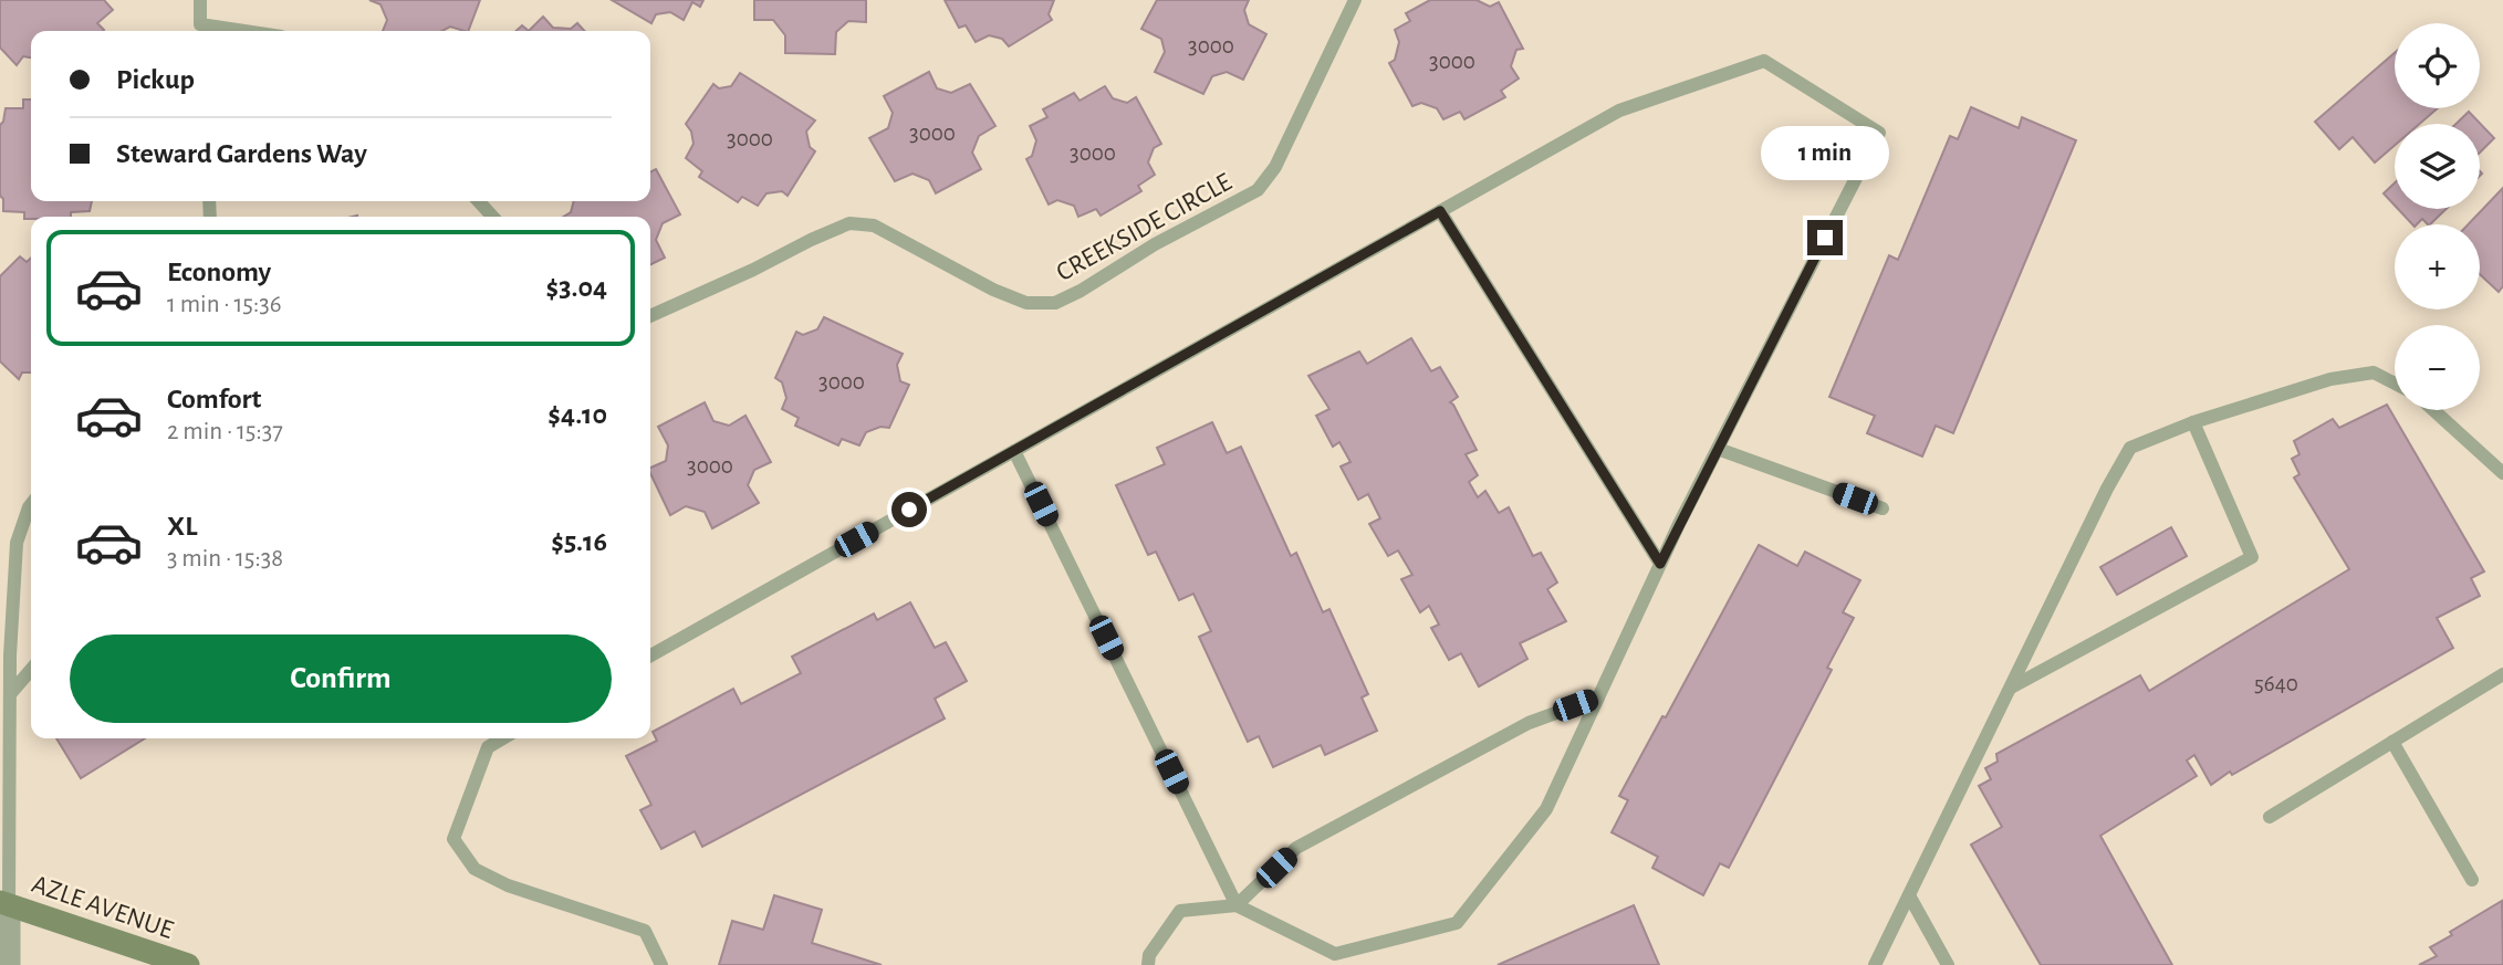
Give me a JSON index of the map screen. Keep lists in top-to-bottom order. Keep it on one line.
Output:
{"streets":{"main road":["AZLE AVENUE"],"lane":["CREEKSIDE CIRCLE"]},"house_numbers":["3000","3000","3000","3000","3000","3000","3000","5640"],"page":{"map_buttons":["+","−"],"banner":["Pickup","Steward Gardens Way"],"bubble":"1 min","list":[{"name":"Economy","note":"1 min · 15:36","value":"$3.04"},{"name":"Comfort","note":"2 min · 15:37","value":"$4.10"},{"name":"XL","note":"3 min · 15:38","value":"$5.16"}],"buttons":"Confirm"}}
